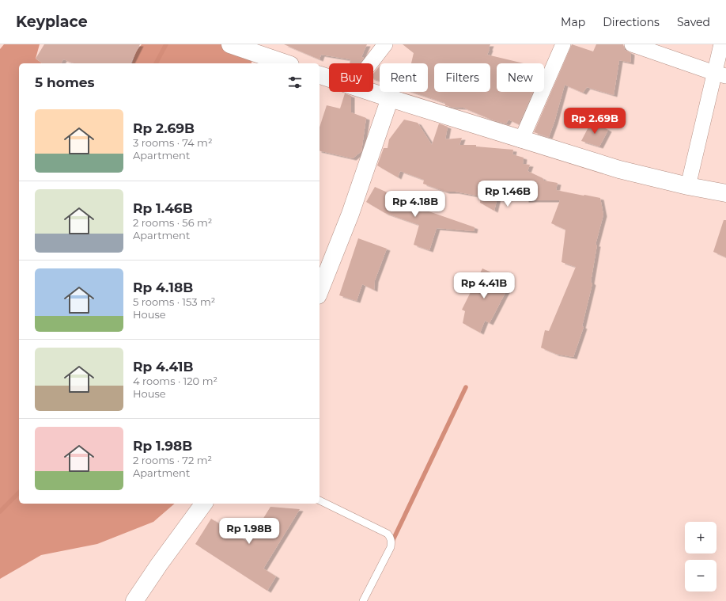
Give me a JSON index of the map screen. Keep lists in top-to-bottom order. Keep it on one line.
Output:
{"page":{"header":"Keyplace","nav":["Map","Directions","Saved"],"chip":["Buy","Rent","Filters","New"],"heading":"5 homes","list":[{"name":"Rp 2.69B","note":"3 rooms · 74 m² · Apartment"},{"name":"Rp 1.46B","note":"2 rooms · 56 m² · Apartment"},{"name":"Rp 4.18B","note":"5 rooms · 153 m² · House"},{"name":"Rp 4.41B","note":"4 rooms · 120 m² · House"},{"name":"Rp 1.98B","note":"2 rooms · 72 m² · Apartment"}],"price":["Rp 2.69B","Rp 1.46B","Rp 4.18B","Rp 4.41B","Rp 1.98B"],"map_buttons":["+","−"]}}
